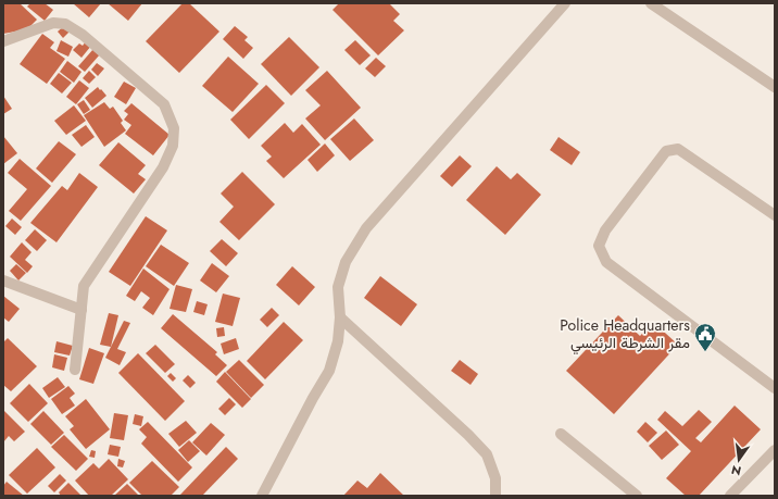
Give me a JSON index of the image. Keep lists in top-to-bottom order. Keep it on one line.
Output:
{"places":{"public building":["Police Headquarters مقر الشرطة الرئيسي"]},"north":"bottom"}
